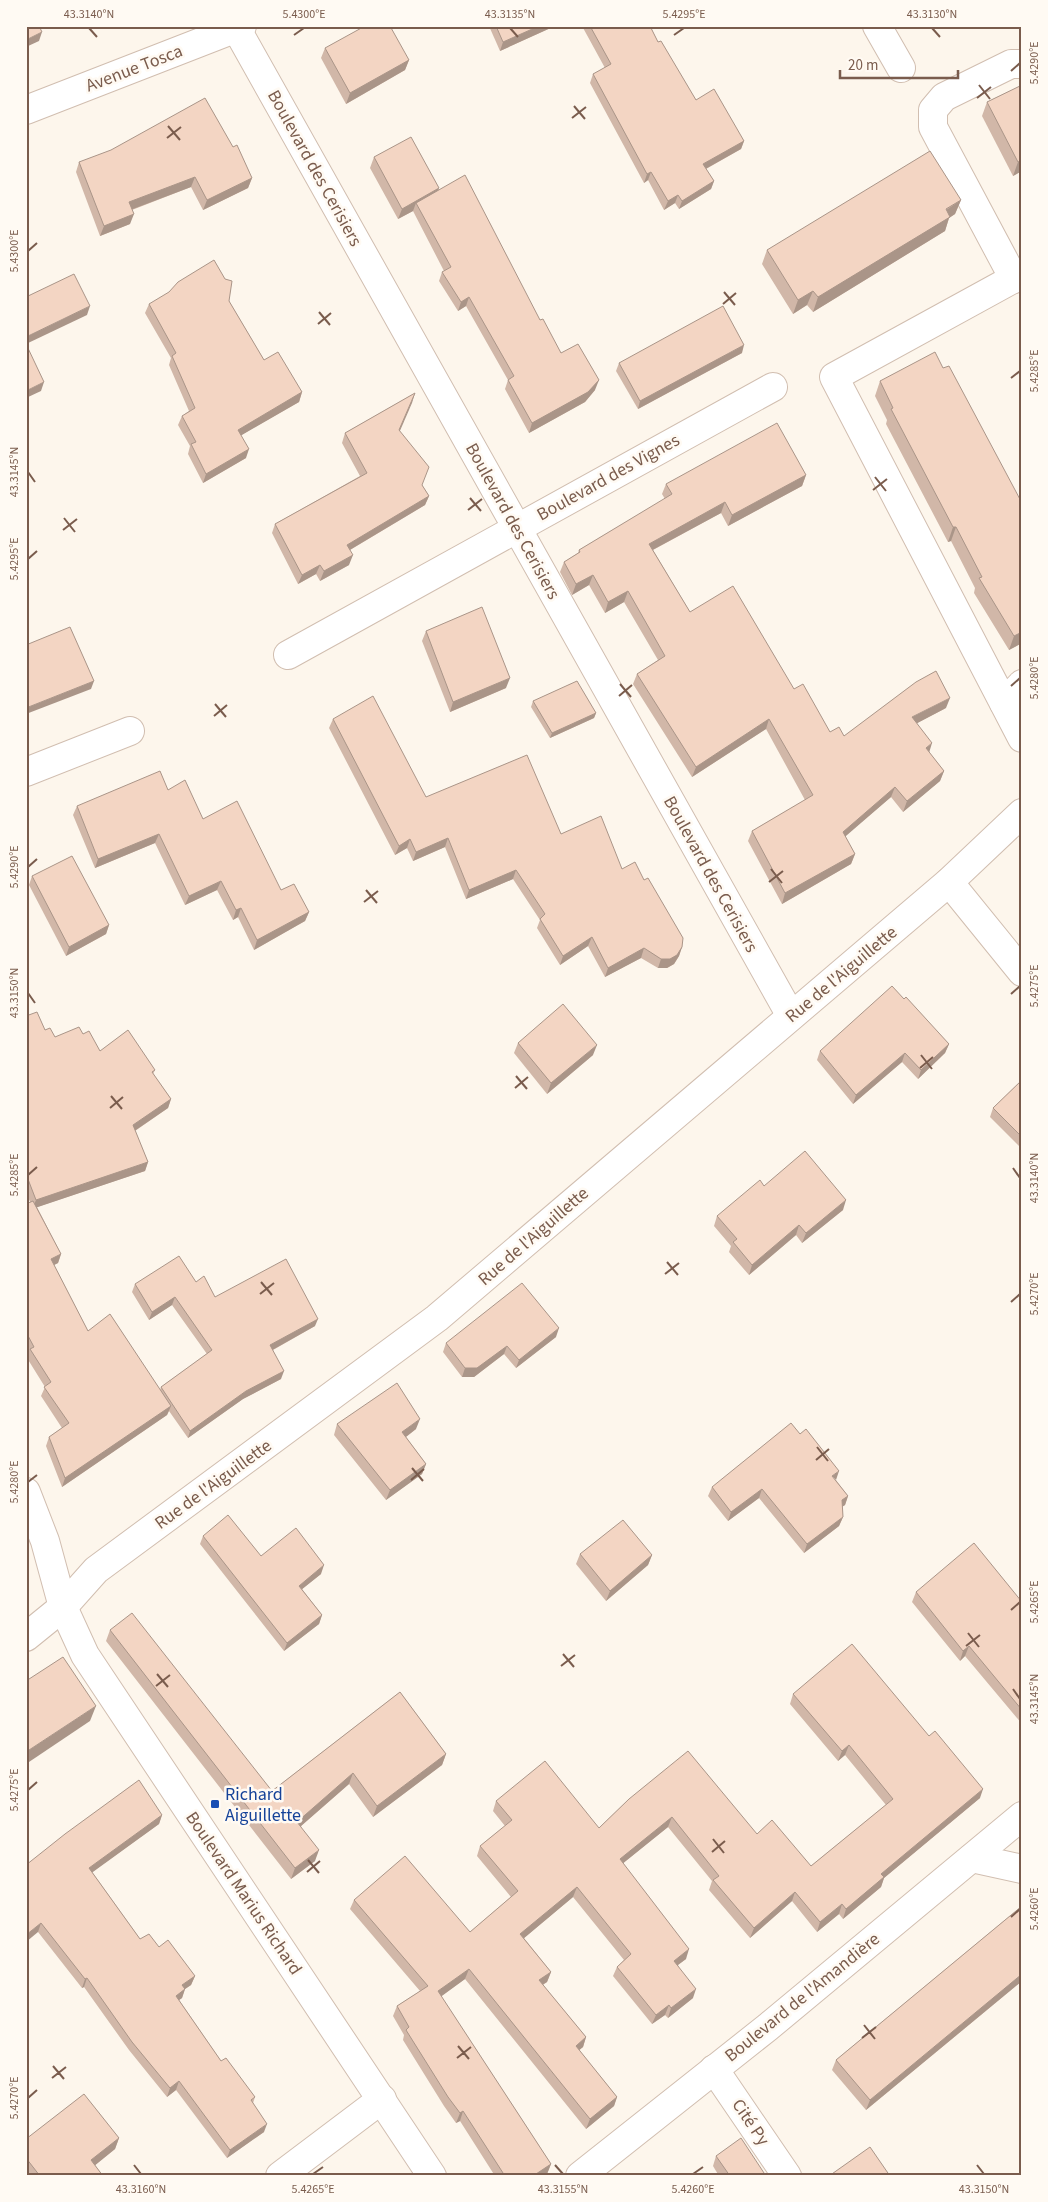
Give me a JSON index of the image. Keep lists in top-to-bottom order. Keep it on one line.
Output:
{"streets":{"street":["Avenue Tosca","Boulevard des Cerisiers","Boulevard des Vignes","Rue de l'Aiguillette","Boulevard Marius Richard","Boulevard de l'Amandière","Cité Py"]},"crossings":[["Avenue Tosca","Boulevard des Cerisiers"],["Boulevard des Cerisiers","Boulevard des Vignes"],["Boulevard des Cerisiers","Rue de l'Aiguillette"],["Rue de l'Aiguillette","Boulevard Marius Richard"],["Boulevard de l'Amandière","Cité Py"]],"places":{"transit":["Richard Aiguillette"]},"scale_bar":"20 m","coordinates":["43.3140°N","5.4300°E","43.3135°N","5.4295°E","43.3130°N","5.4290°E","5.4285°E","43.3145°N","5.4280°E","5.4275°E","43.3150°N","5.4270°E","5.4265°E","5.4260°E","43.3160°N","43.3155°N"]}
